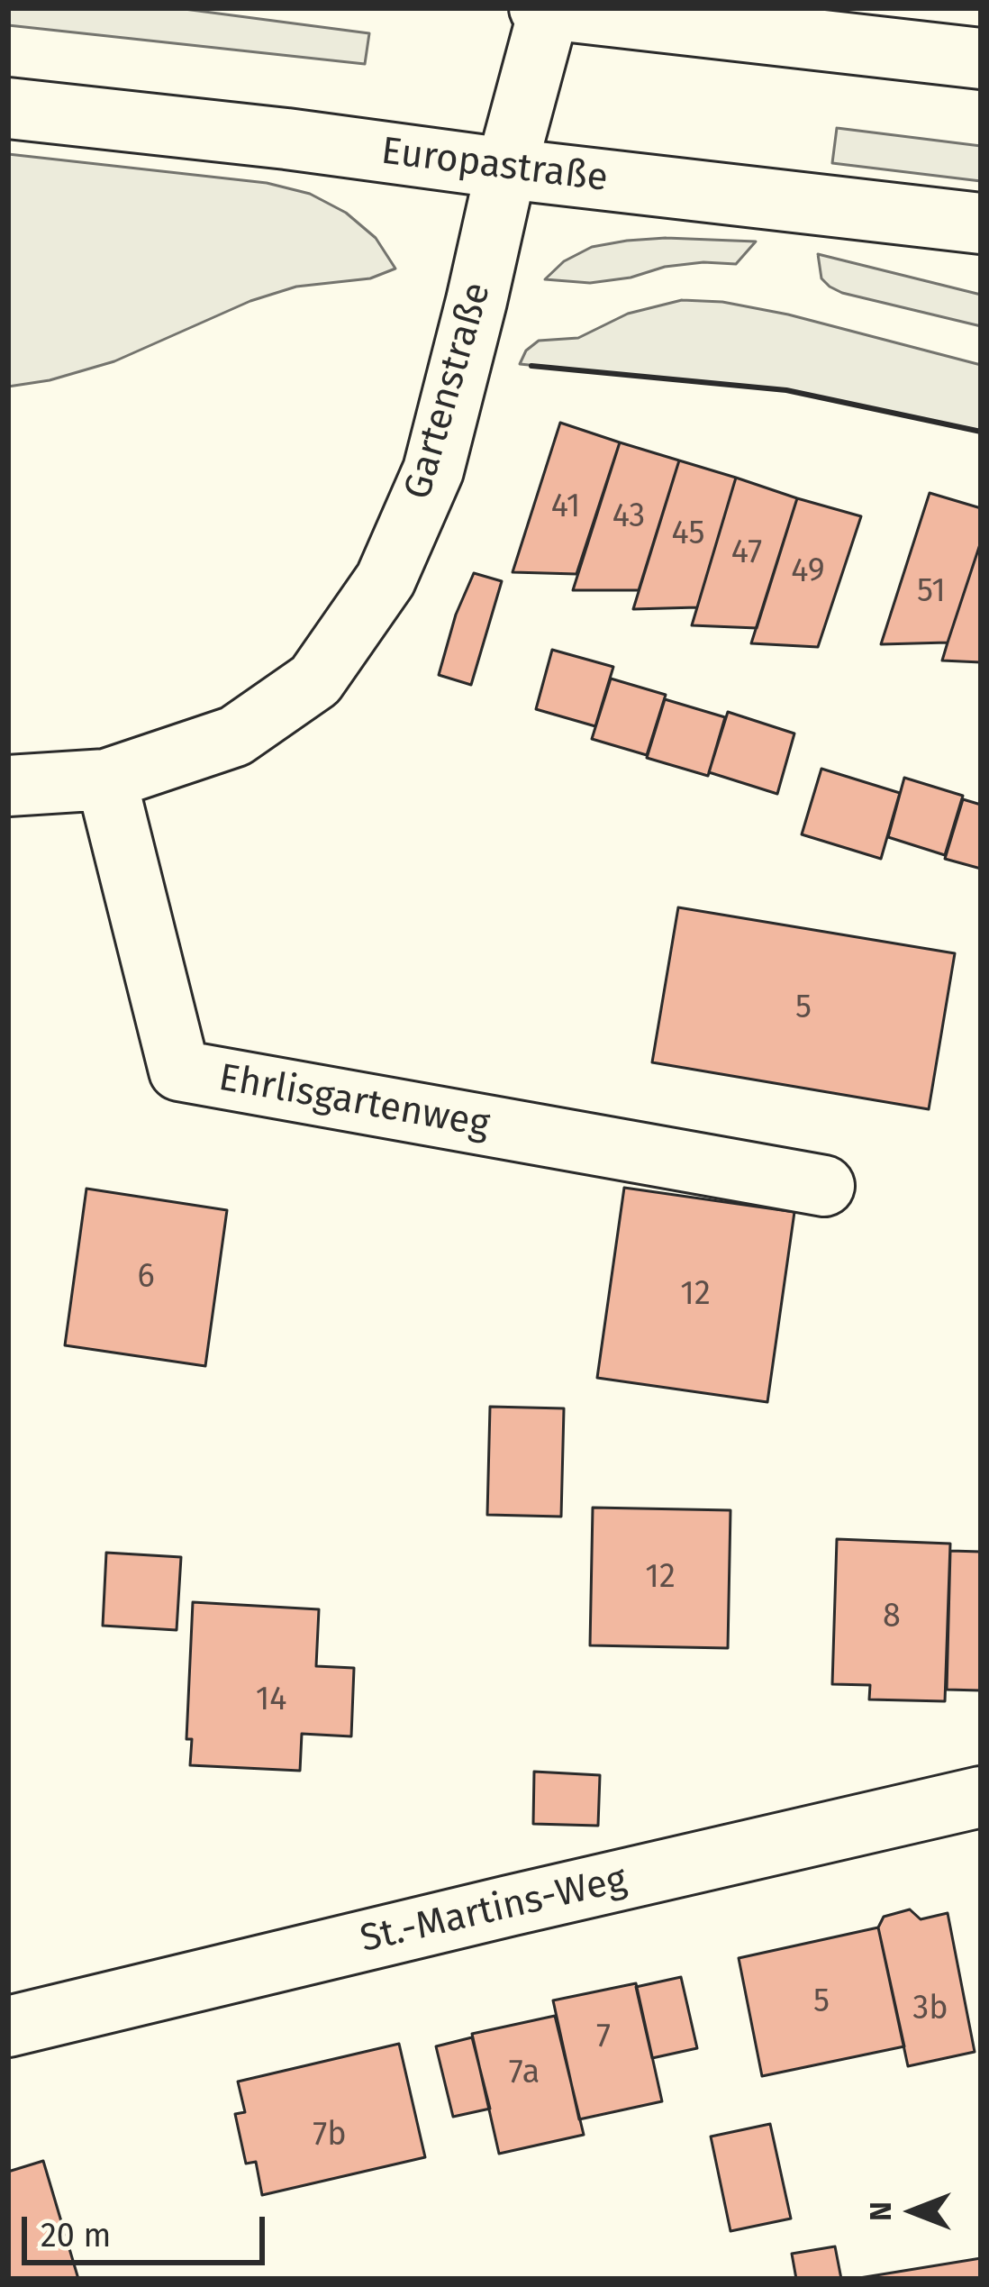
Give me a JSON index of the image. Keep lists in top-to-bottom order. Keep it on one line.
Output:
{"streets":{"street":["Europastraße","Gartenstraße","Ehrlisgartenweg","St.-Martins-Weg"]},"crossings":[["Europastraße","Gartenstraße"],["Gartenstraße","Ehrlisgartenweg"]],"house_numbers":["41","43","45","47","49","51","5","6","12","12","8","14","5","3b","7","7a","7b"],"scale_bar":"20 m","north":"left"}
